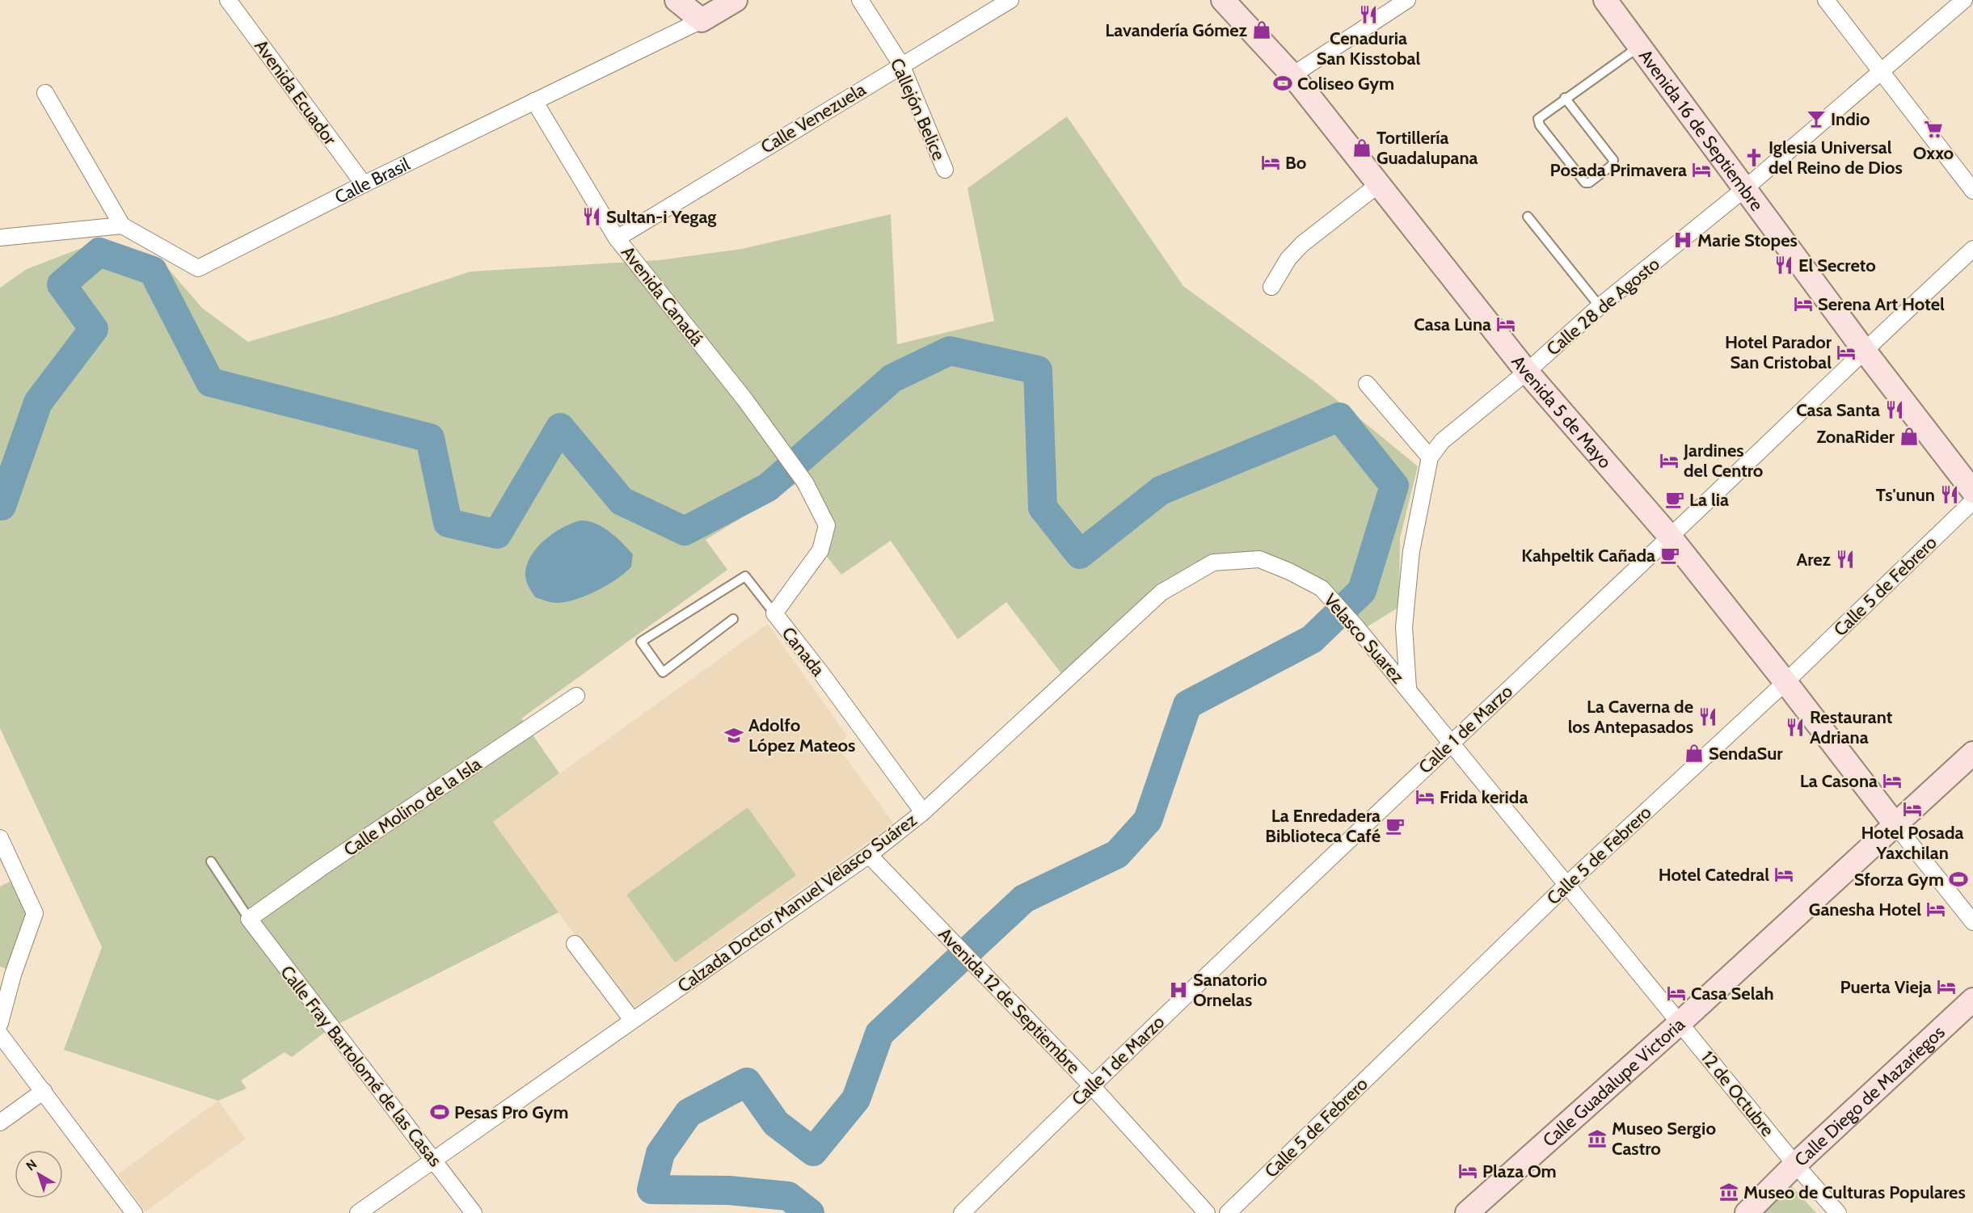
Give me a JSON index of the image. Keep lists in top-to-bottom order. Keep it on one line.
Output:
{"streets":{"main road":["Avenida 16 de Septiembre","Calle Brasil","Avenida 5 de Mayo","Calle Guadalupe Victoria","Calle Diego de Mazariegos"],"street":["Avenida Ecuador","Callejón Belice","Calle Venezuela","Avenida Canadá","Calle 28 de Agosto","Calle 5 de Febrero","Velasco Suarez","Canada","Calle 1 de Marzo","Calle Molino de la Isla","Calzada Doctor Manuel Velasco Suárez","Avenida 12 de Septiembre","Calle Fray Bartolomé de las Casas","12 de Octubre"]},"crossings":[["Avenida Ecuador","Calle Brasil"],["Callejón Belice","Calle Venezuela"],["Calle Venezuela","Avenida Canadá"],["Avenida 16 de Septiembre","Calle 28 de Agosto"],["Avenida 16 de Septiembre","Calle 1 de Marzo"],["Calle Brasil","Avenida Canadá"],["Avenida Canadá","Canada"],["Calle 28 de Agosto","Avenida 5 de Mayo"],["Calle 28 de Agosto","Velasco Suarez"],["Avenida 5 de Mayo","Calle 5 de Febrero"],["Avenida 5 de Mayo","Calle 1 de Marzo"],["Avenida 5 de Mayo","Calle Guadalupe Victoria"],["Calle 5 de Febrero","12 de Octubre"],["Velasco Suarez","Calzada Doctor Manuel Velasco Suárez"],["Canada","Calzada Doctor Manuel Velasco Suárez"],["Calle 1 de Marzo","Avenida 12 de Septiembre"],["Calle 1 de Marzo","12 de Octubre"],["Calle Molino de la Isla","Calle Fray Bartolomé de las Casas"],["Calzada Doctor Manuel Velasco Suárez","Avenida 12 de Septiembre"],["Calzada Doctor Manuel Velasco Suárez","Calle Fray Bartolomé de las Casas"],["Calle Guadalupe Victoria","12 de Octubre"],["12 de Octubre","Calle Diego de Mazariegos"]],"places":{"restaurant":["Cenaduria San Kisstobal","Sultan-i Yegag","El Secreto","Casa Santa","Ts'unun","Arez","La Caverna de los Antepasados","Restaurant Adriana"],"shop":["Lavandería Gómez","Tortillería Guadalupana","ZonaRider","SendaSur"],"sports":["Coliseo Gym","Sforza Gym","Pesas Pro Gym"],"bar":["Indio"],"supermarket":["Oxxo"],"church":["Iglesia Universal del Reino de Dios"],"hotel":["Bo","Posada Primavera","Serena Art Hotel","Casa Luna","Hotel Parador San Cristobal","Jardines del Centro","La Casona","Frida kerida","Hotel Posada Yaxchilan","Hotel Catedral","Ganesha Hotel","Puerta Vieja","Casa Selah","Plaza Om"],"hospital":["Marie Stopes","Sanatorio Ornelas"],"cafe":["La lia","Kahpeltik Cañada","La Enredadera Biblioteca Café"],"school or university":["Adolfo López Mateos"],"museum":["Museo Sergio Castro","Museo de Culturas Populares"]},"north":"top left"}
